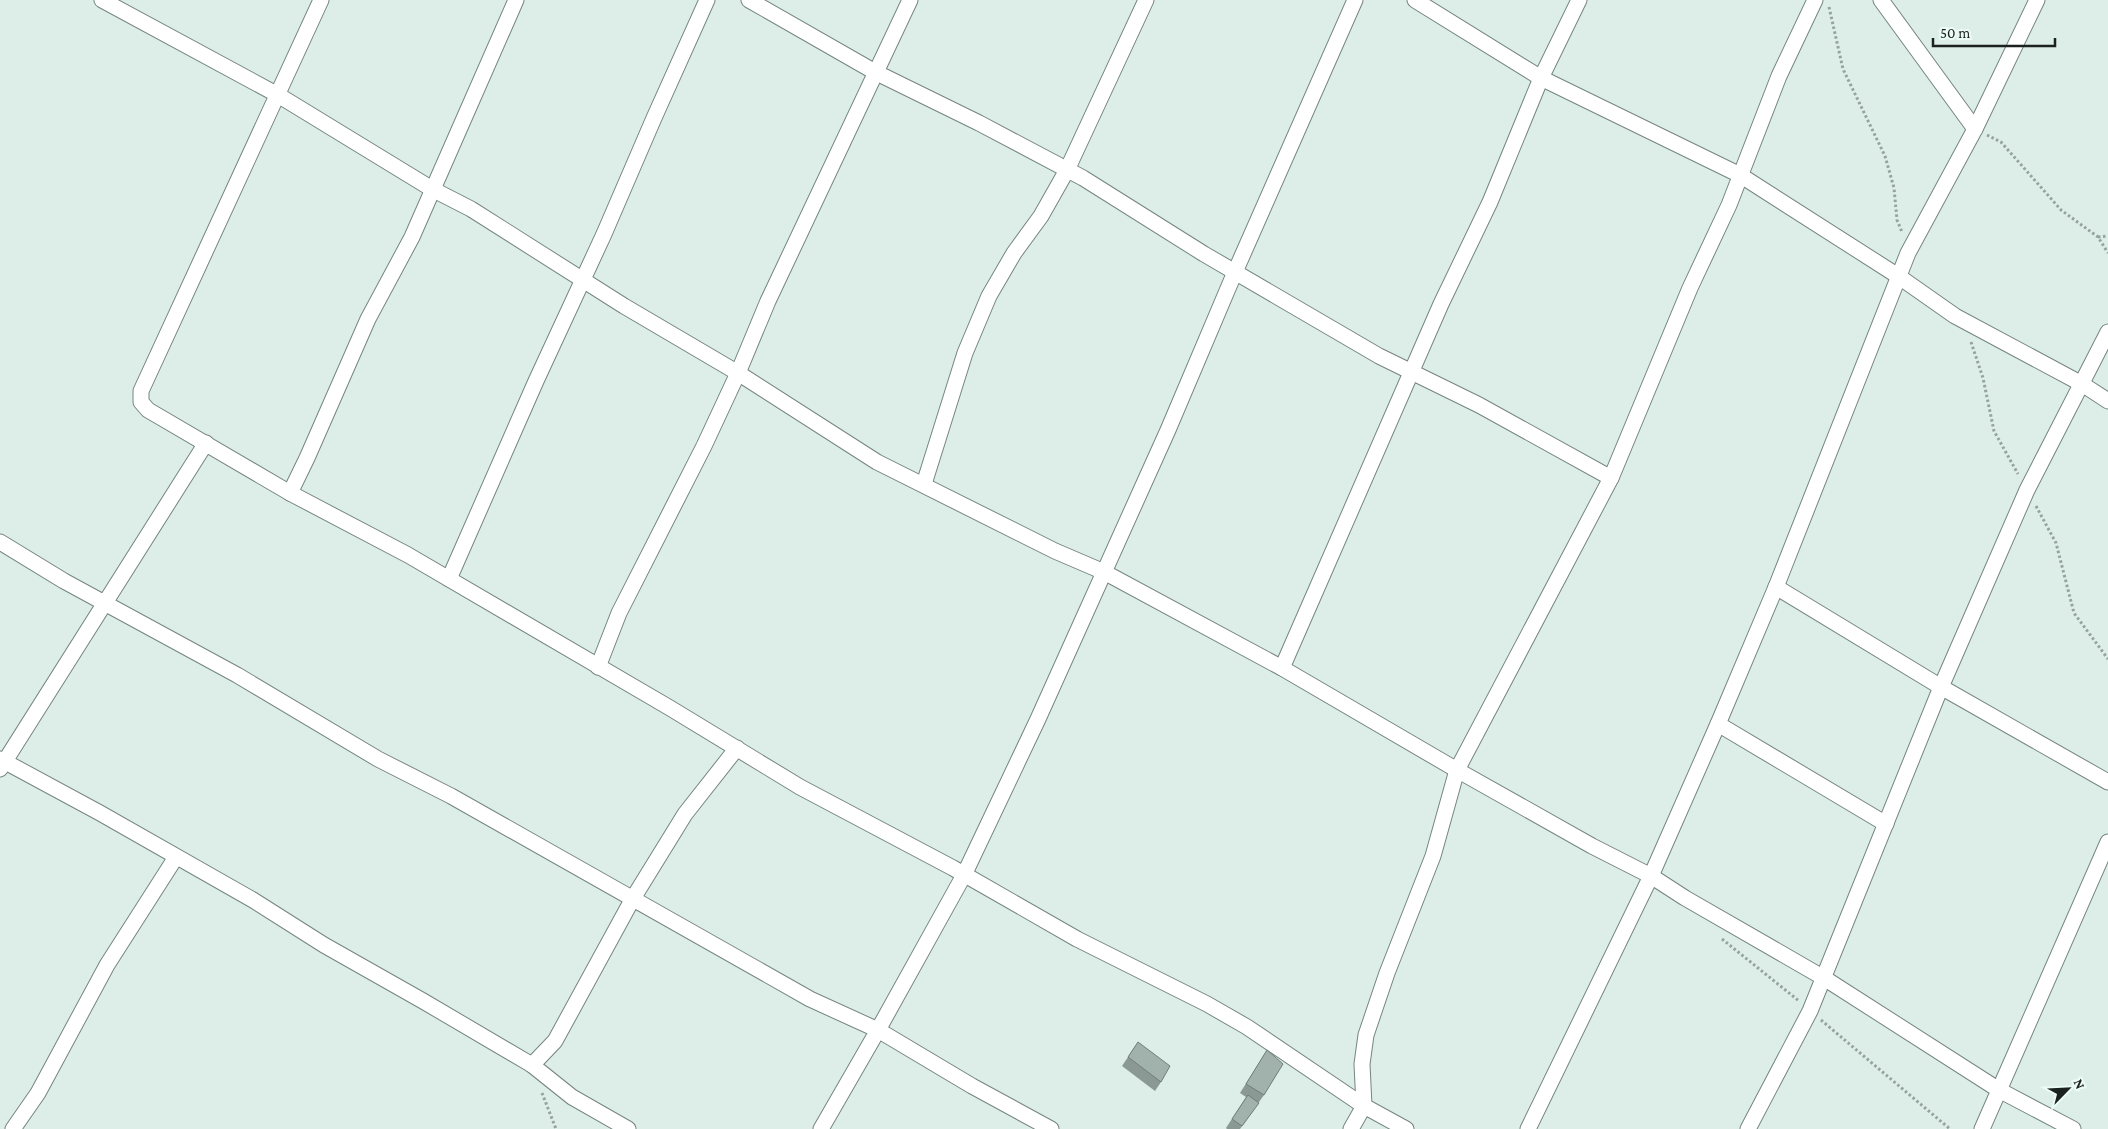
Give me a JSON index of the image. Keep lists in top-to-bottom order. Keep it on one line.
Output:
{"scale_bar":"50 m","north":"top right"}
